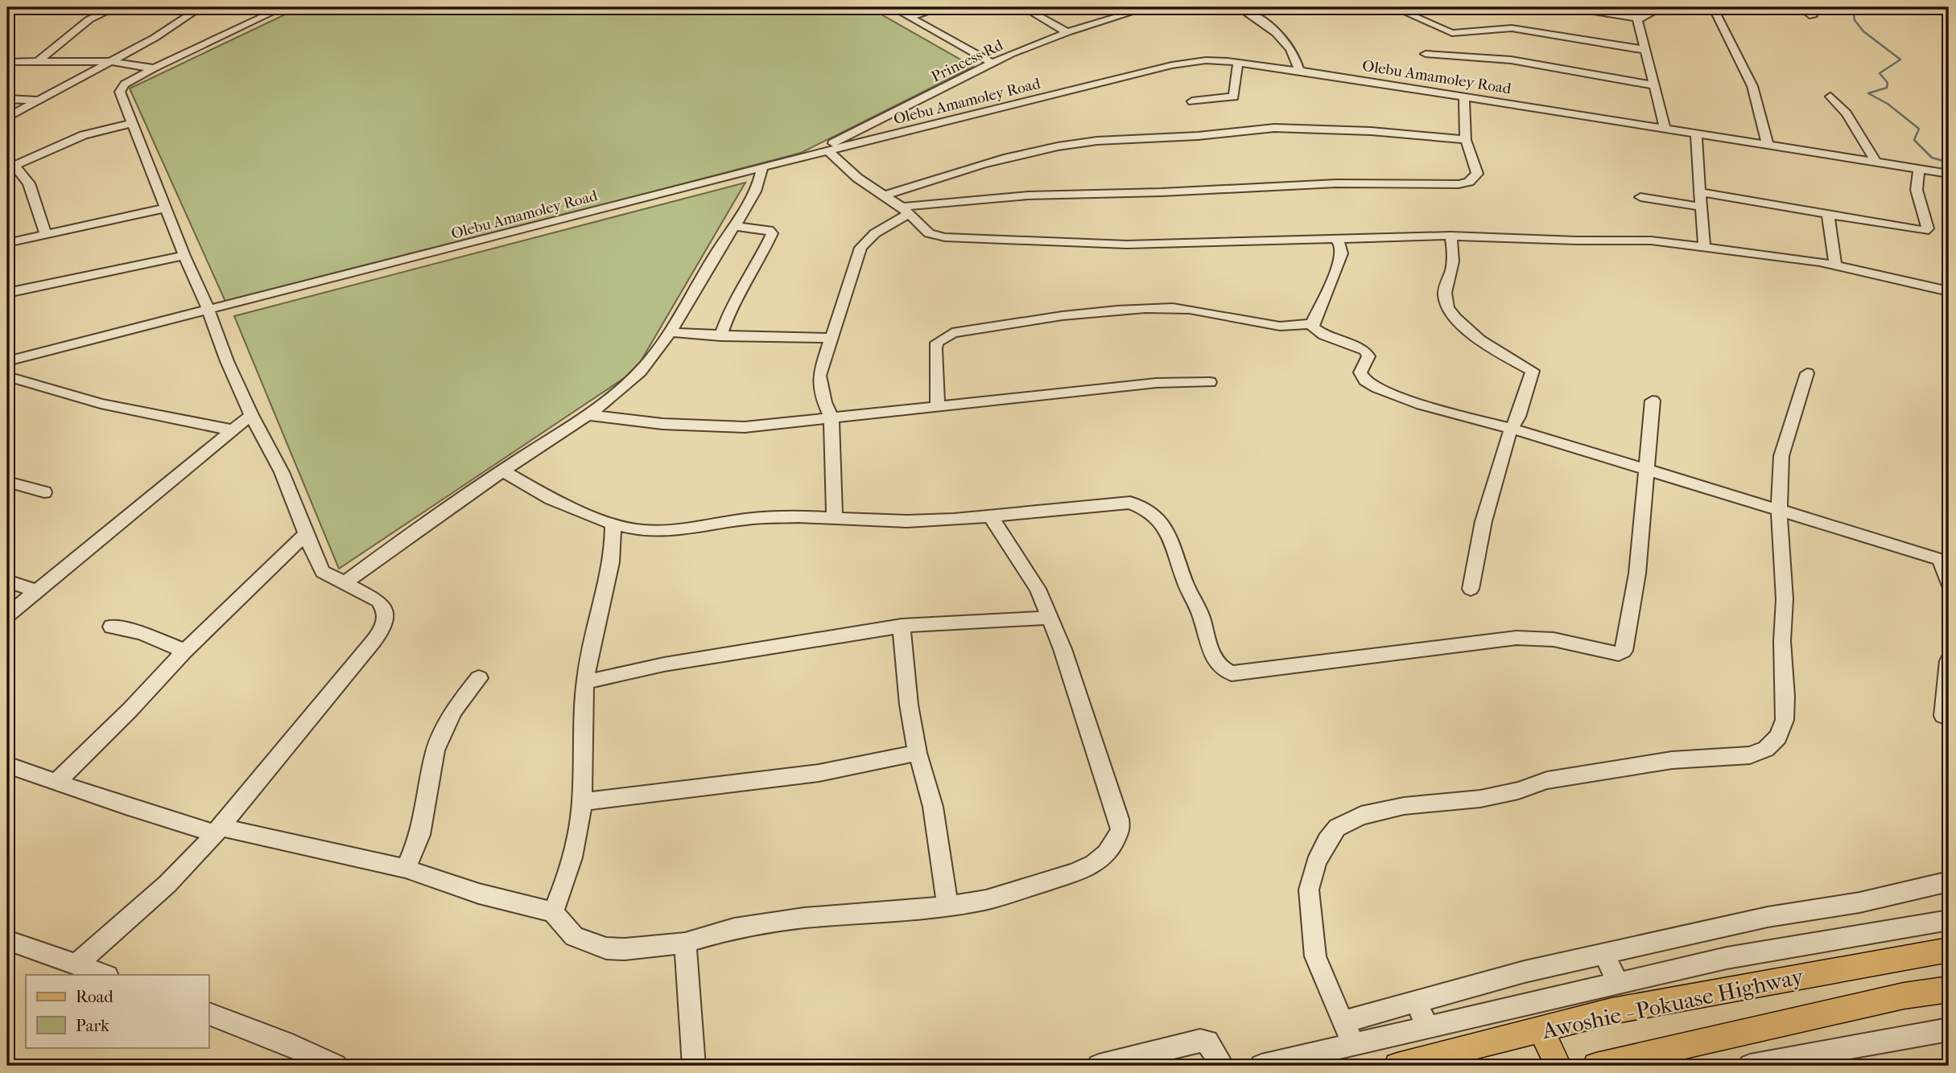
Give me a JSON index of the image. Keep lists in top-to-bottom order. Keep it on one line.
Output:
{"streets":{"main road":["Awoshie - Pokuase Highway"],"street":["Princess Rd","Olebu Amamoley Road"]},"crossings":[["Princess Rd","Olebu Amamoley Road"]],"legend":["Road","Park"]}
